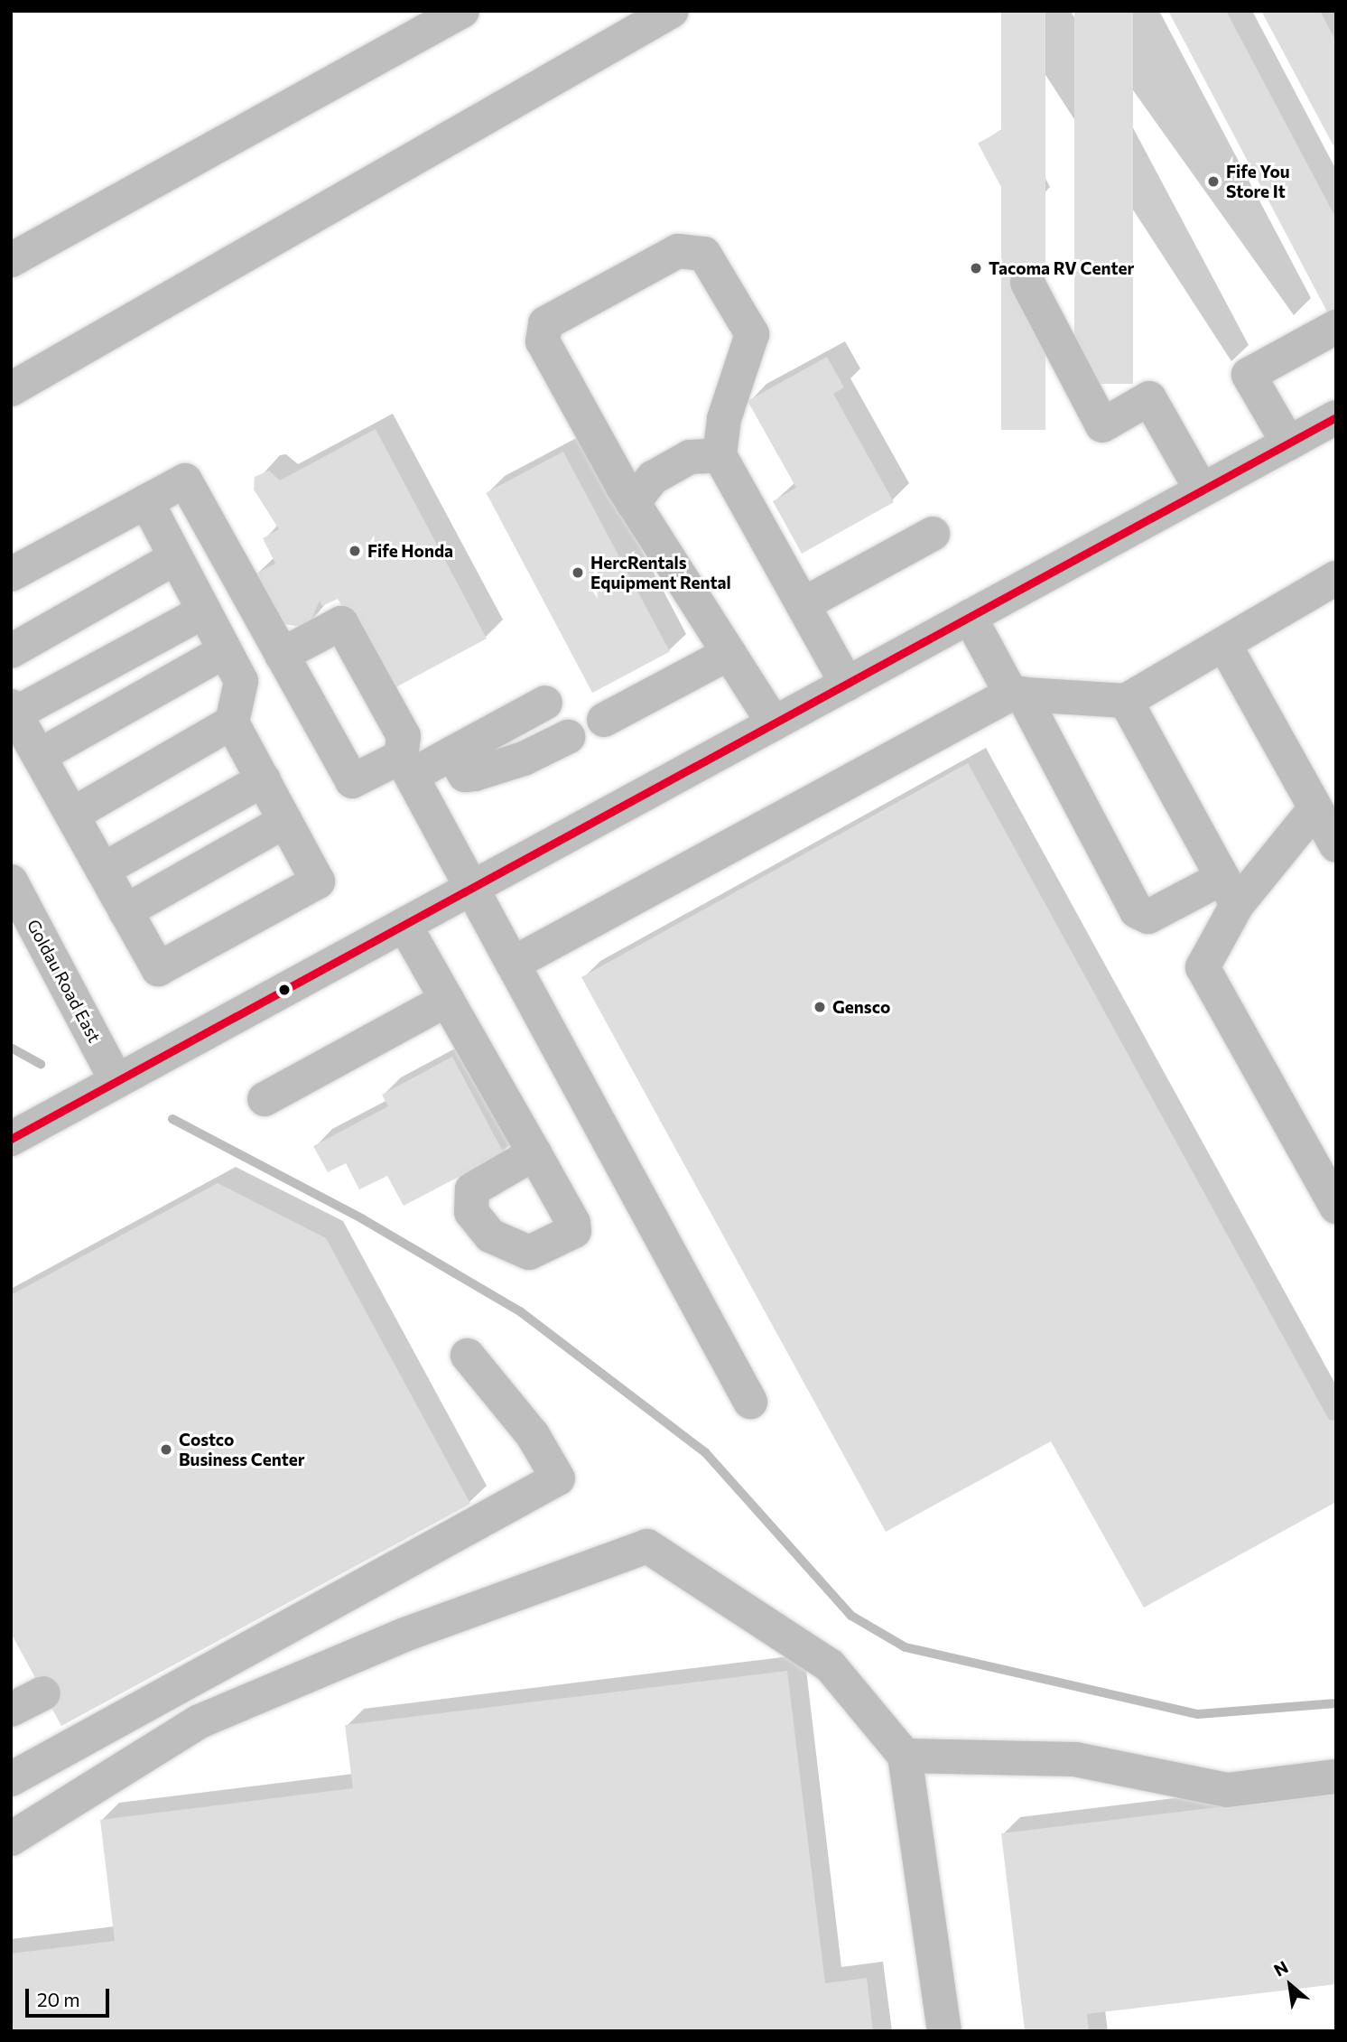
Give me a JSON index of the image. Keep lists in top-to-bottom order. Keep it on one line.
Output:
{"streets":{"main road":["Goldau Road East"]},"places":["Fife You Store It","Tacoma RV Center","Fife Honda","HercRentals Equipment Rental","Gensco","Costco Business Center"],"scale_bar":"20 m","north":"top left"}
